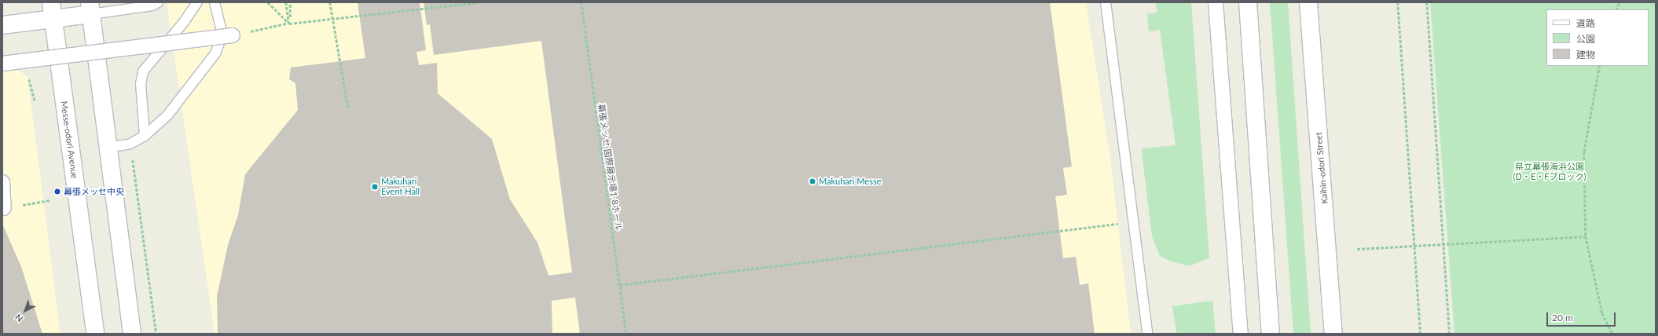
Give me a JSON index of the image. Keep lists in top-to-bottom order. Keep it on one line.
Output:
{"streets":{"street":["Messe-odori Avenue","Kaihin-odori Street"],"path":["幕張メッセ 国際展示場1-8ホール"]},"parks":["県立幕張海浜公園 (D・E・Fブロック)"],"places":["Makuhari Messe","Makuhari Event Hall","幕張メッセ中央"],"legend":["道路","公園","建物"],"scale_bar":"20 m","north":"bottom left"}
